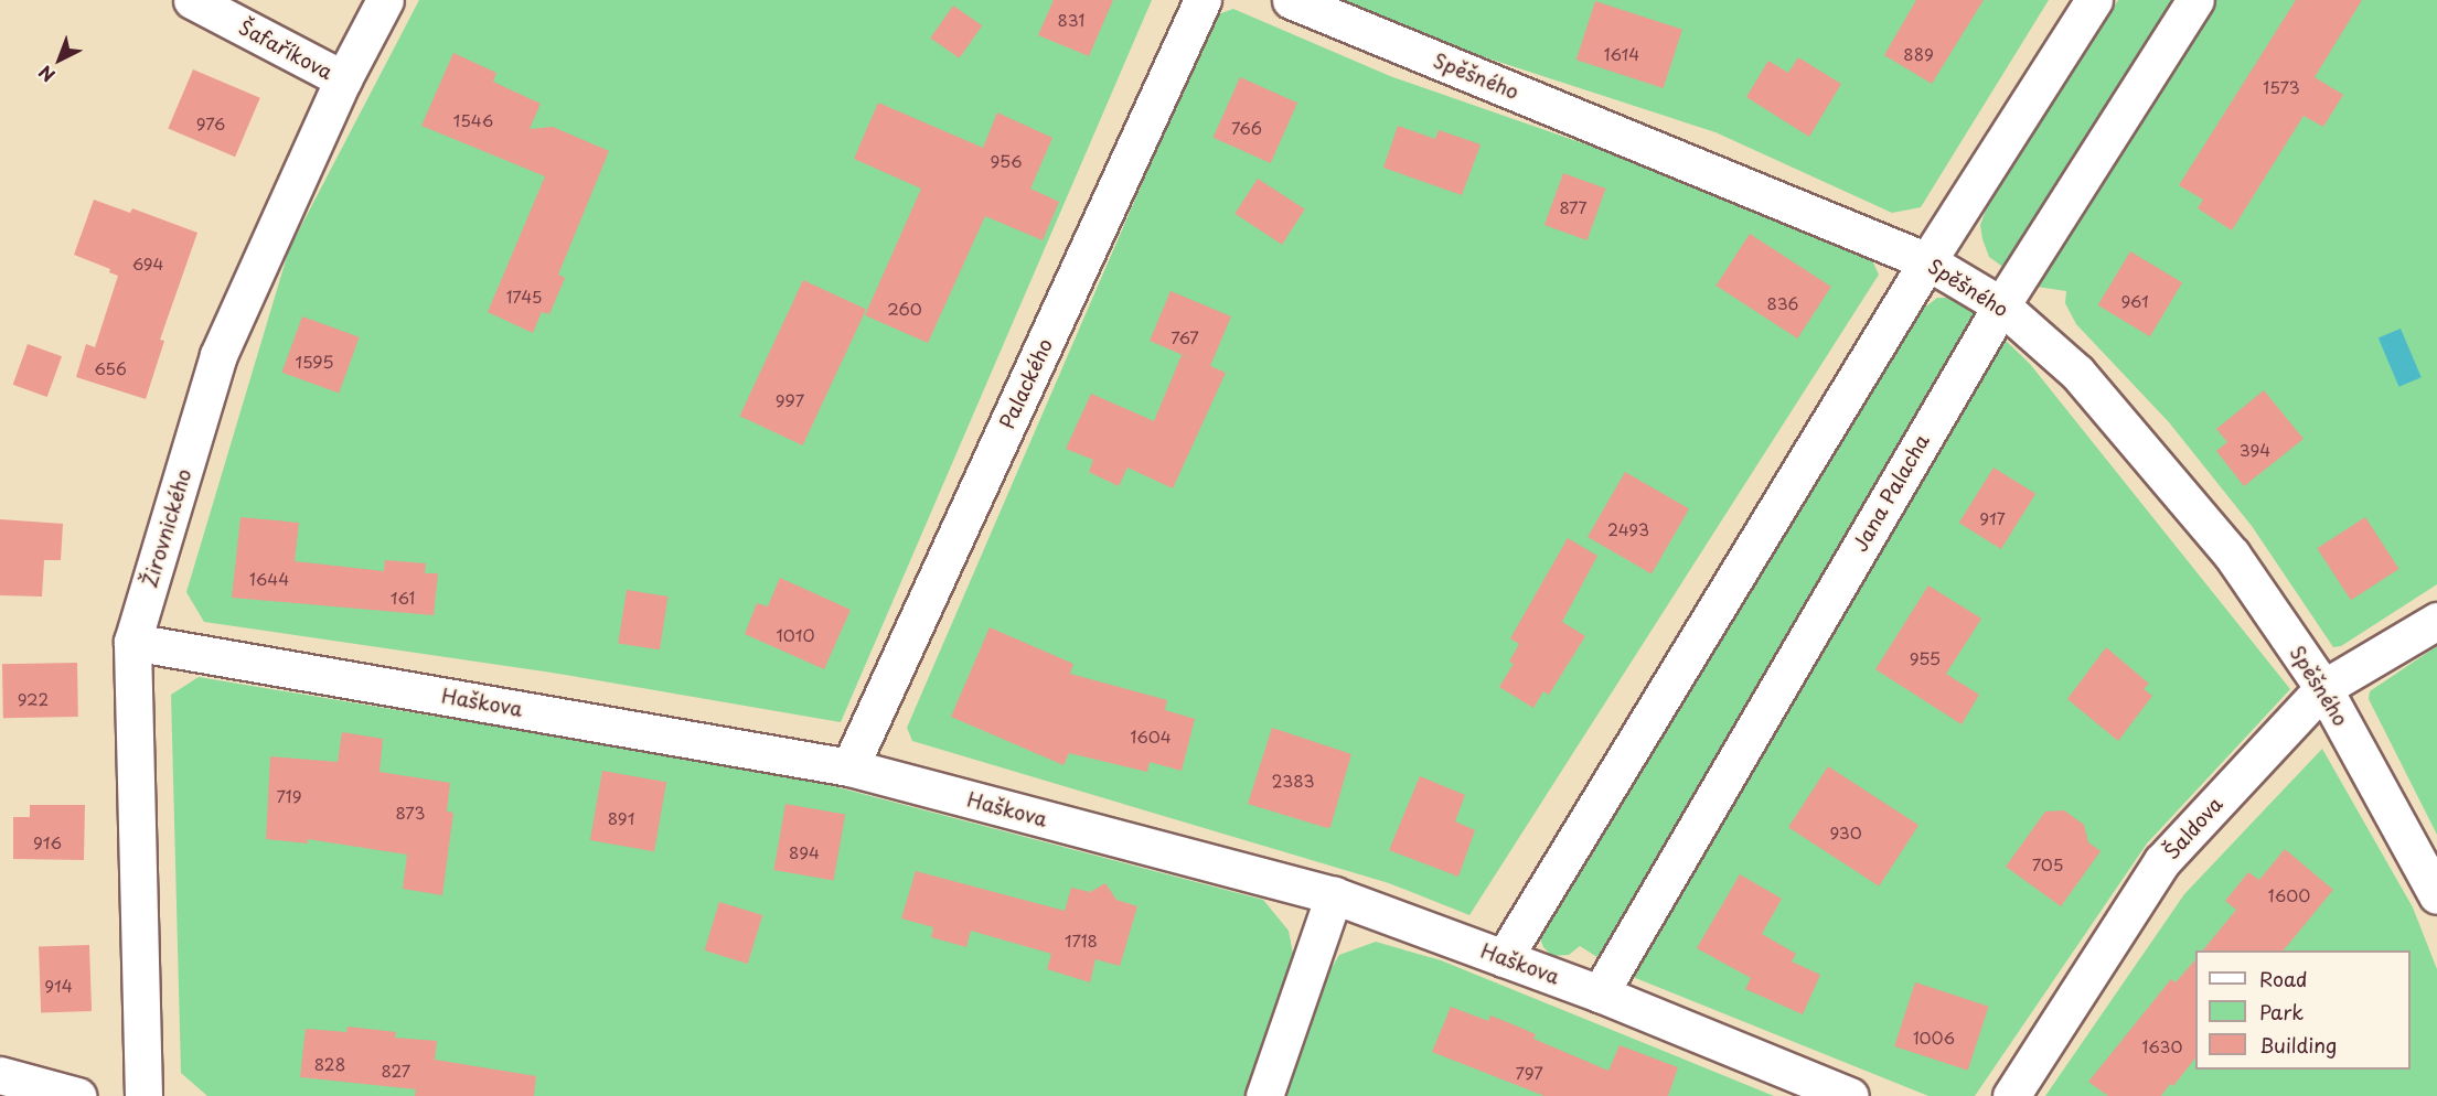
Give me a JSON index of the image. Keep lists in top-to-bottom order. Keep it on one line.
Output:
{"streets":{"street":["Šafaříkova","Spěšného","Palackého","Jana Palacha","Žirovnického","Haškova","Šaldova"]},"crossings":[["Šafaříkova","Žirovnického"],["Spěšného","Jana Palacha"],["Spěšného","Šaldova"],["Palackého","Haškova"],["Jana Palacha","Haškova"],["Žirovnického","Haškova"]],"house_numbers":["831","1614","889","1573","1546","976","766","956","877","694","1745","961","836","260","767","1595","656","997","394","917","2493","1644","161","1010","955","922","1604","2383","719","873","891","930","916","894","705","1600","1718","914","1006","1630","828","827","797"],"legend":["Road","Park","Building"],"north":"bottom left"}
